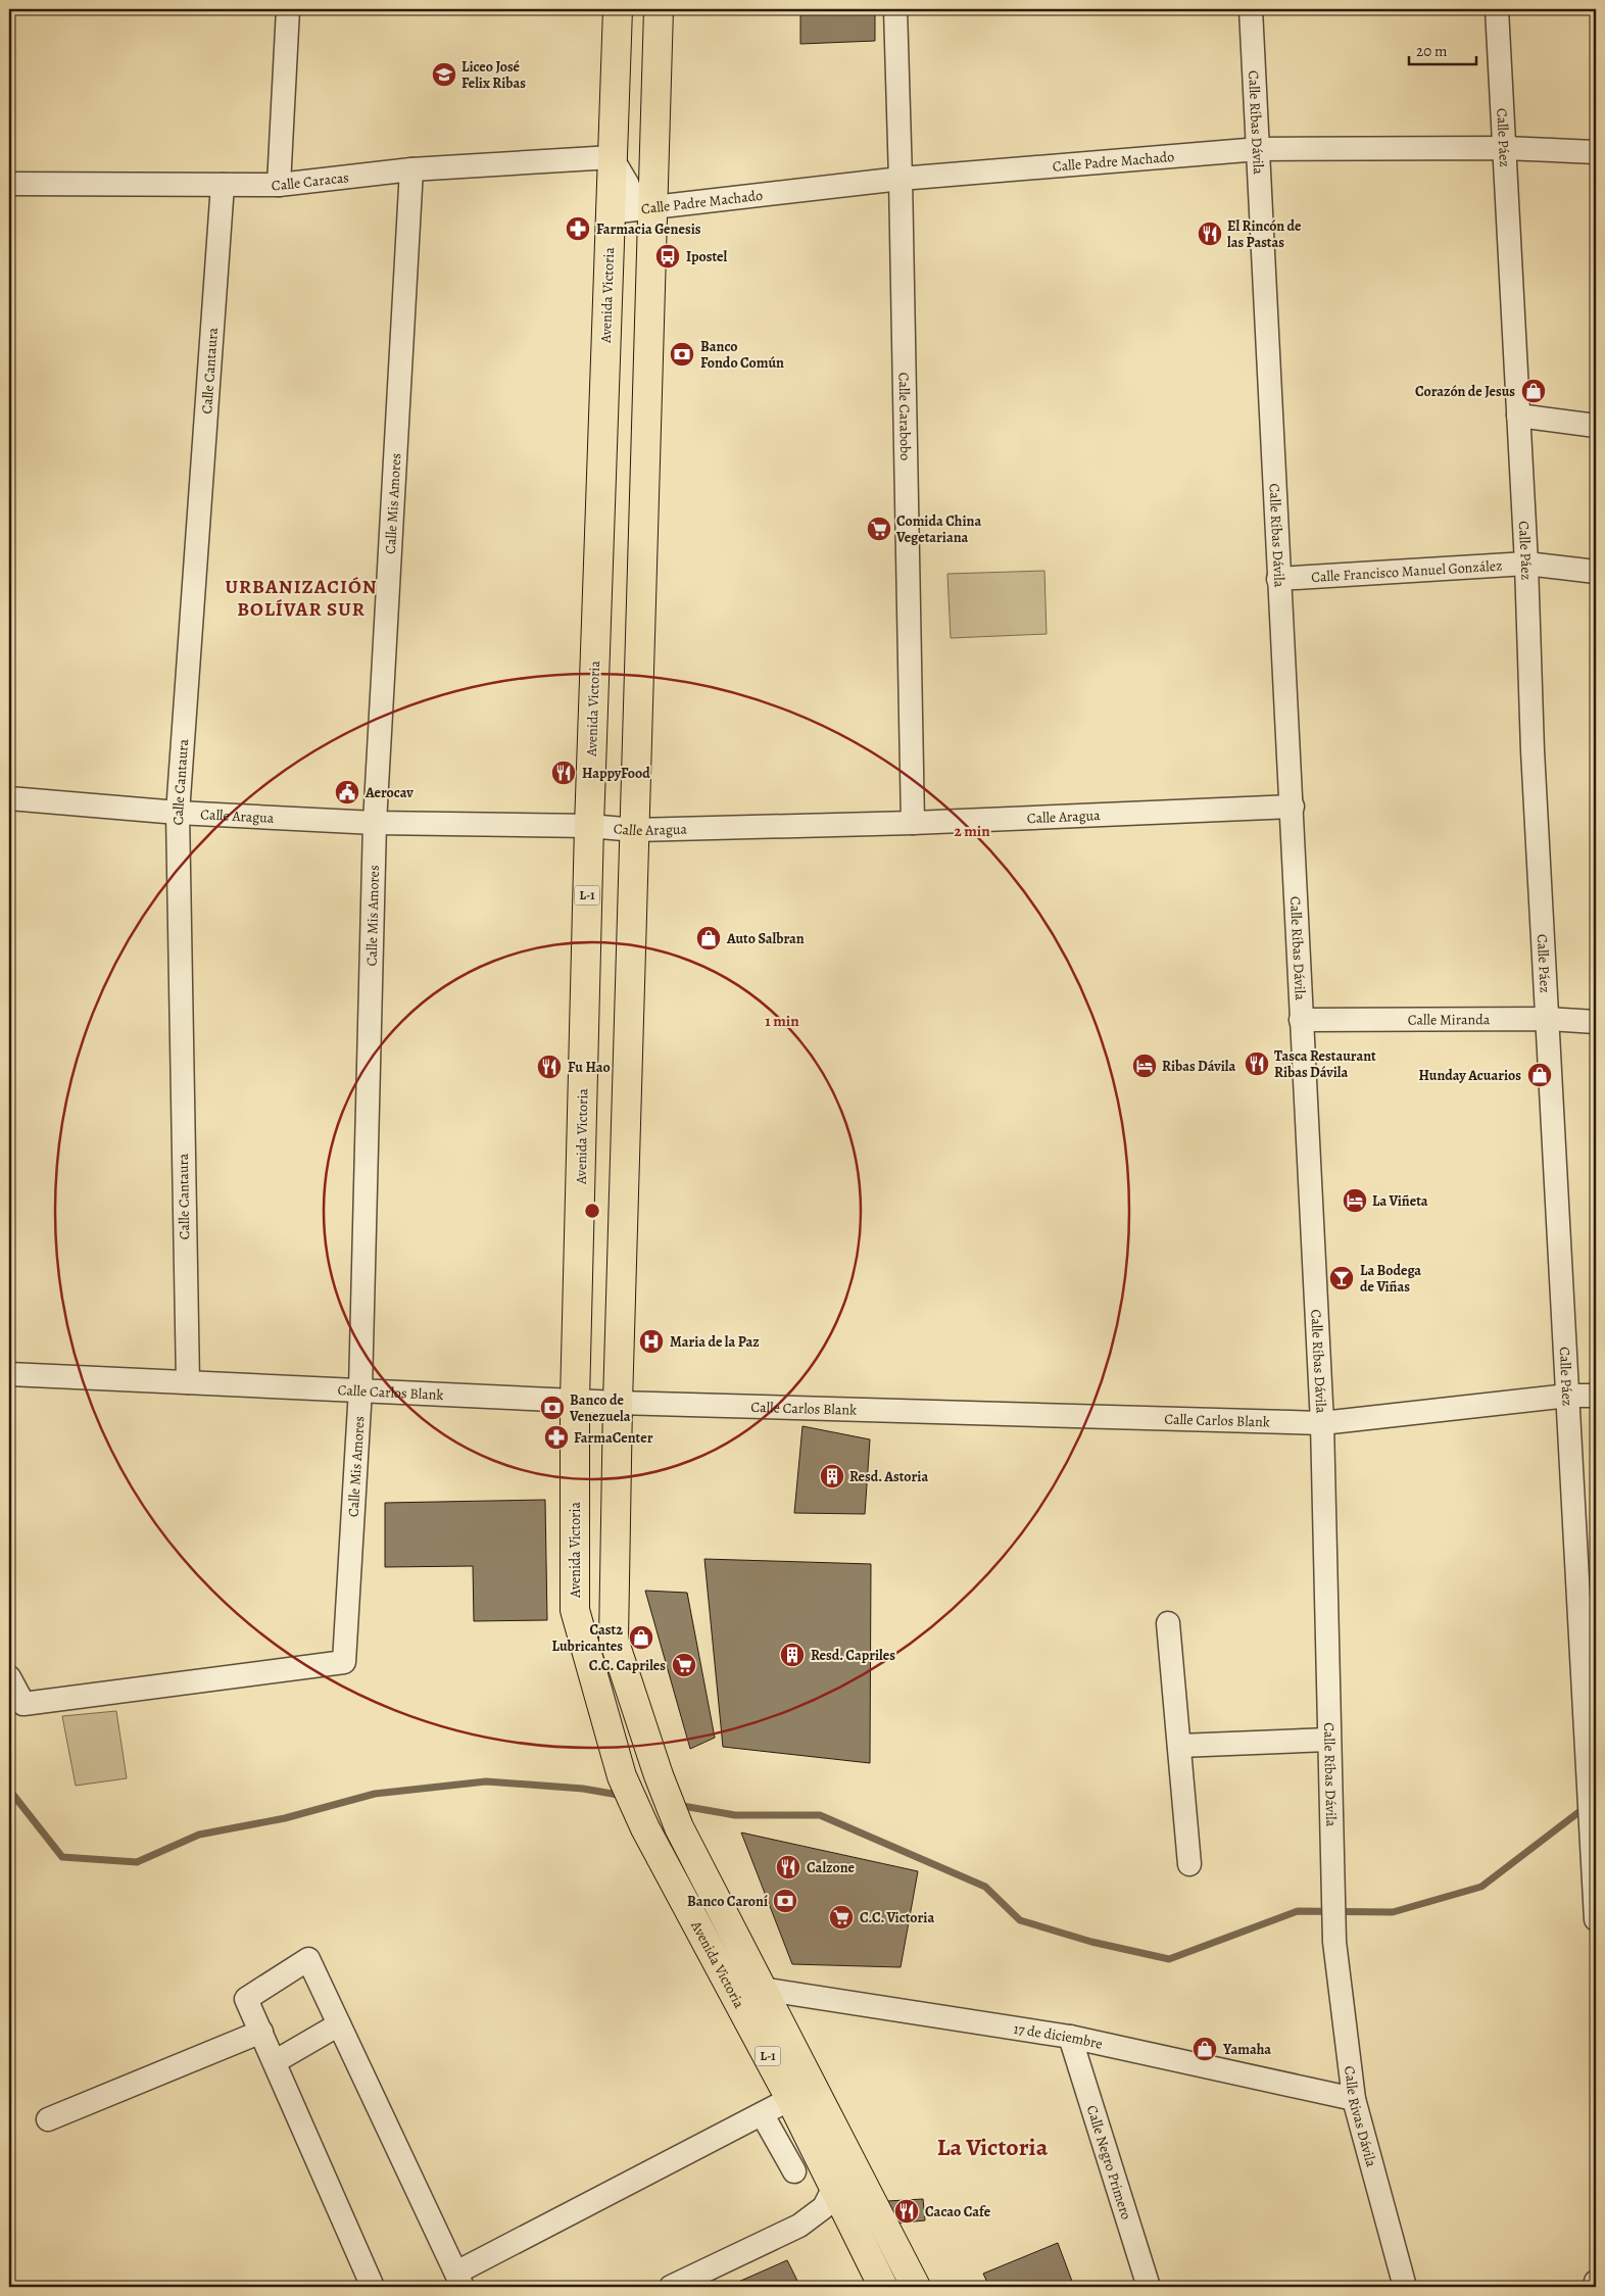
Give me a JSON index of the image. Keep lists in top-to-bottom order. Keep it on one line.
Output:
{"streets":{"main road":["Avenida Victoria","L-1"],"street":["Calle Ríbas Dávila","Calle Páez","Calle Padre Machado","Calle Caracas","Calle Cantaura","Calle Carabobo","Calle Mis Amores","Calle Francisco Manuel González","Calle Aragua","Calle Miranda","Calle Carlos Blank","17 de diciembre","Calle Rivas Dávila","Calle Negro Primero"]},"crossings":[["Calle Ríbas Dávila","Calle Padre Machado"],["Calle Ríbas Dávila","Calle Francisco Manuel González"],["Calle Ríbas Dávila","Calle Aragua"],["Calle Ríbas Dávila","Calle Miranda"],["Calle Ríbas Dávila","Calle Carlos Blank"],["Calle Ríbas Dávila","Calle Rivas Dávila"],["Calle Páez","Calle Padre Machado"],["Calle Páez","Calle Francisco Manuel González"],["Calle Páez","Calle Miranda"],["Calle Páez","Calle Carlos Blank"],["Calle Padre Machado","Avenida Victoria"],["Calle Padre Machado","Calle Carabobo"],["Calle Caracas","Avenida Victoria"],["Calle Caracas","Calle Cantaura"],["Calle Caracas","Calle Mis Amores"],["Avenida Victoria","Calle Aragua"],["Avenida Victoria","Calle Carlos Blank"],["Avenida Victoria","17 de diciembre"],["Calle Cantaura","Calle Aragua"],["Calle Cantaura","Calle Carlos Blank"],["Calle Carabobo","Calle Aragua"],["Calle Mis Amores","Calle Aragua"],["Calle Mis Amores","Calle Carlos Blank"],["17 de diciembre","Calle Rivas Dávila"],["17 de diciembre","Calle Negro Primero"]],"districts":["URBANIZACIÓN BOLÍVAR SUR","La Victoria"],"places":{"school or university":["Liceo José Felix Ribas"],"pharmacy":["Farmacia Genesis","FarmaCenter"],"restaurant":["El Rincón de las Pastas","HappyFood","Tasca Restaurant Ribas Dávila","Fu Hao","Calzone","Cacao Cafe"],"bus stop":["Ipostel"],"bank":["Banco Fondo Común","Banco de Venezuela","Banco Caroní"],"shop":["Corazón de Jesus","Auto Salbran","Hunday Acuarios","Cast2 Lubricantes","Yamaha"],"supermarket":["Comida China Vegetariana","C.C. Capriles","C.C. Victoria"],"public building":["Aerocav"],"hotel":["Ribas Dávila","La Viñeta"],"bar":["La Bodega de Viñas"],"hospital":["Maria de la Paz"],"building":["Resd. Astoria","Resd. Capriles"]},"scale_bar":"20 m","rings":["2 min","1 min"]}
